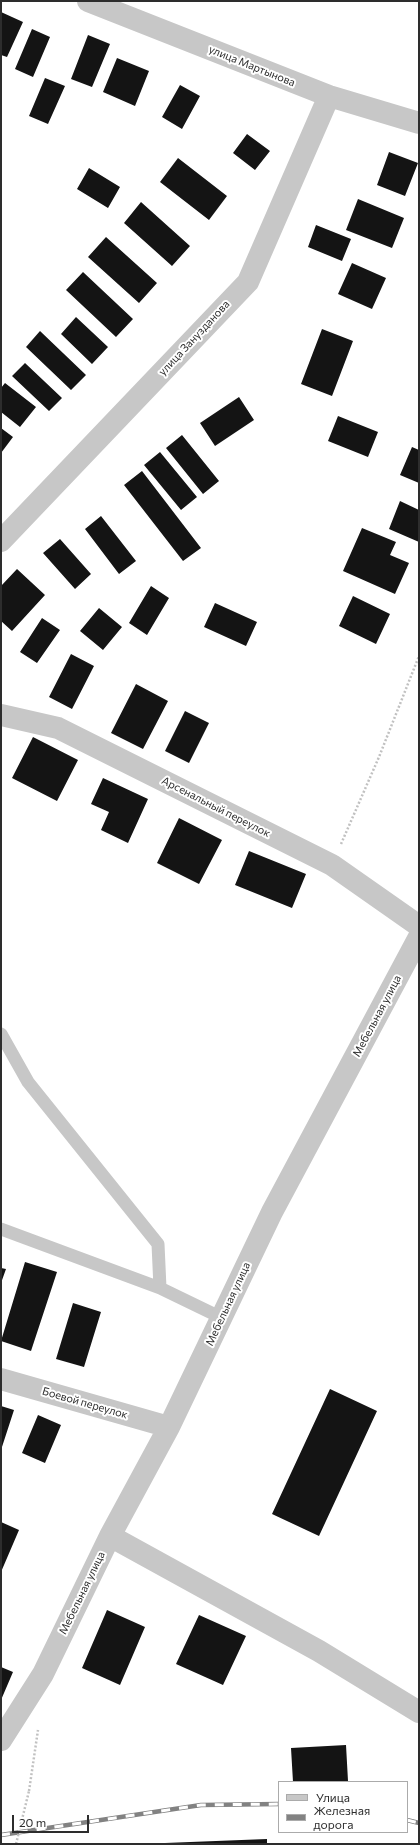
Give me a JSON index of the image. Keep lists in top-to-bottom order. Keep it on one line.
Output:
{"streets":{"street":["улица Мартынова","улица Занузданова","Арсенальный переулок","Мебельная улица","Боевой переулок"]},"crossings":[["улица Мартынова","улица Занузданова"],["Мебельная улица","Боевой переулок"]],"legend":["Улица","Железная дорога"],"scale_bar":"20 m"}
